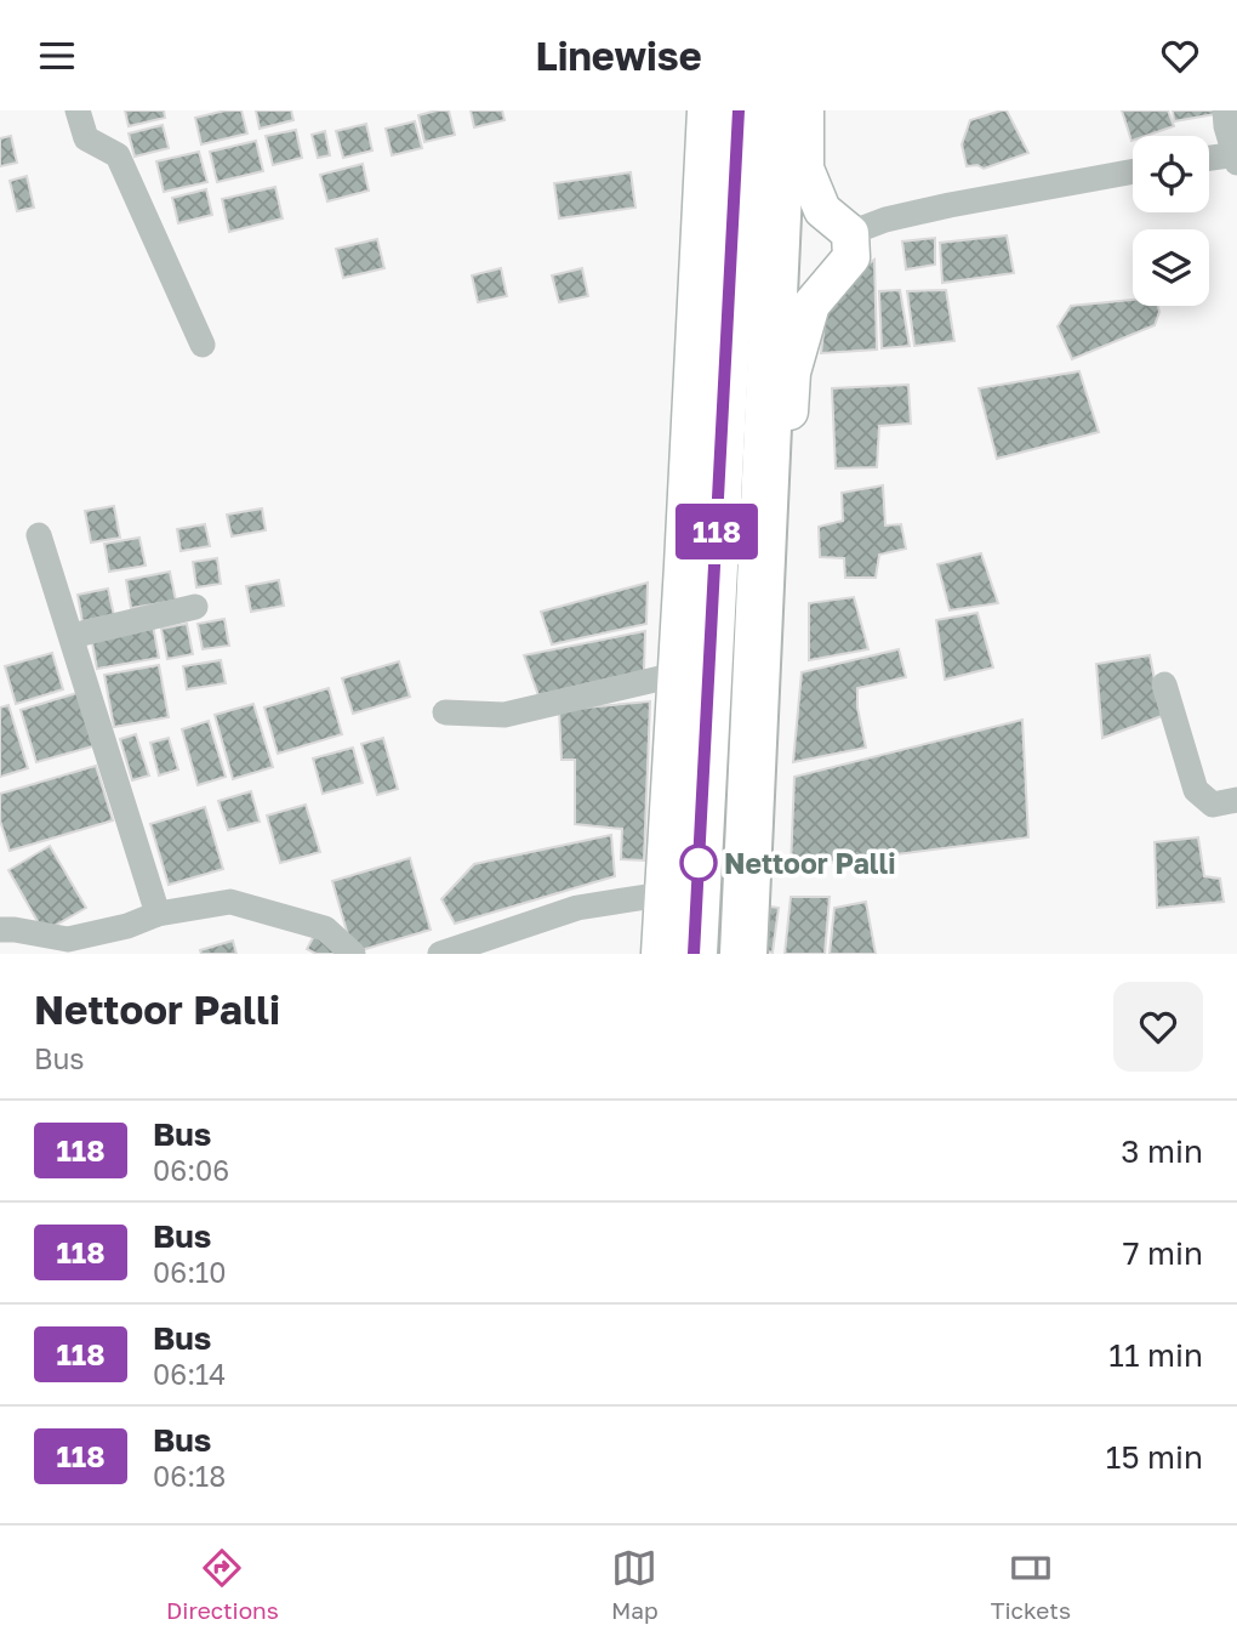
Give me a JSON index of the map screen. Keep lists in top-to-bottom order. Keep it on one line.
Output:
{"places":["Nettoor Palli"],"lines":["bus line 118"],"page":{"header":"Linewise","on_map":"118","heading":["Nettoor Palli","Bus"],"list":[{"mark":"118","name":"Bus","note":"06:06","value":"3 min"},{"mark":"118","name":"Bus","note":"06:10","value":"7 min"},{"mark":"118","name":"Bus","note":"06:14","value":"11 min"},{"mark":"118","name":"Bus","note":"06:18","value":"15 min"}],"tabs":["Directions","Map","Tickets"]}}
